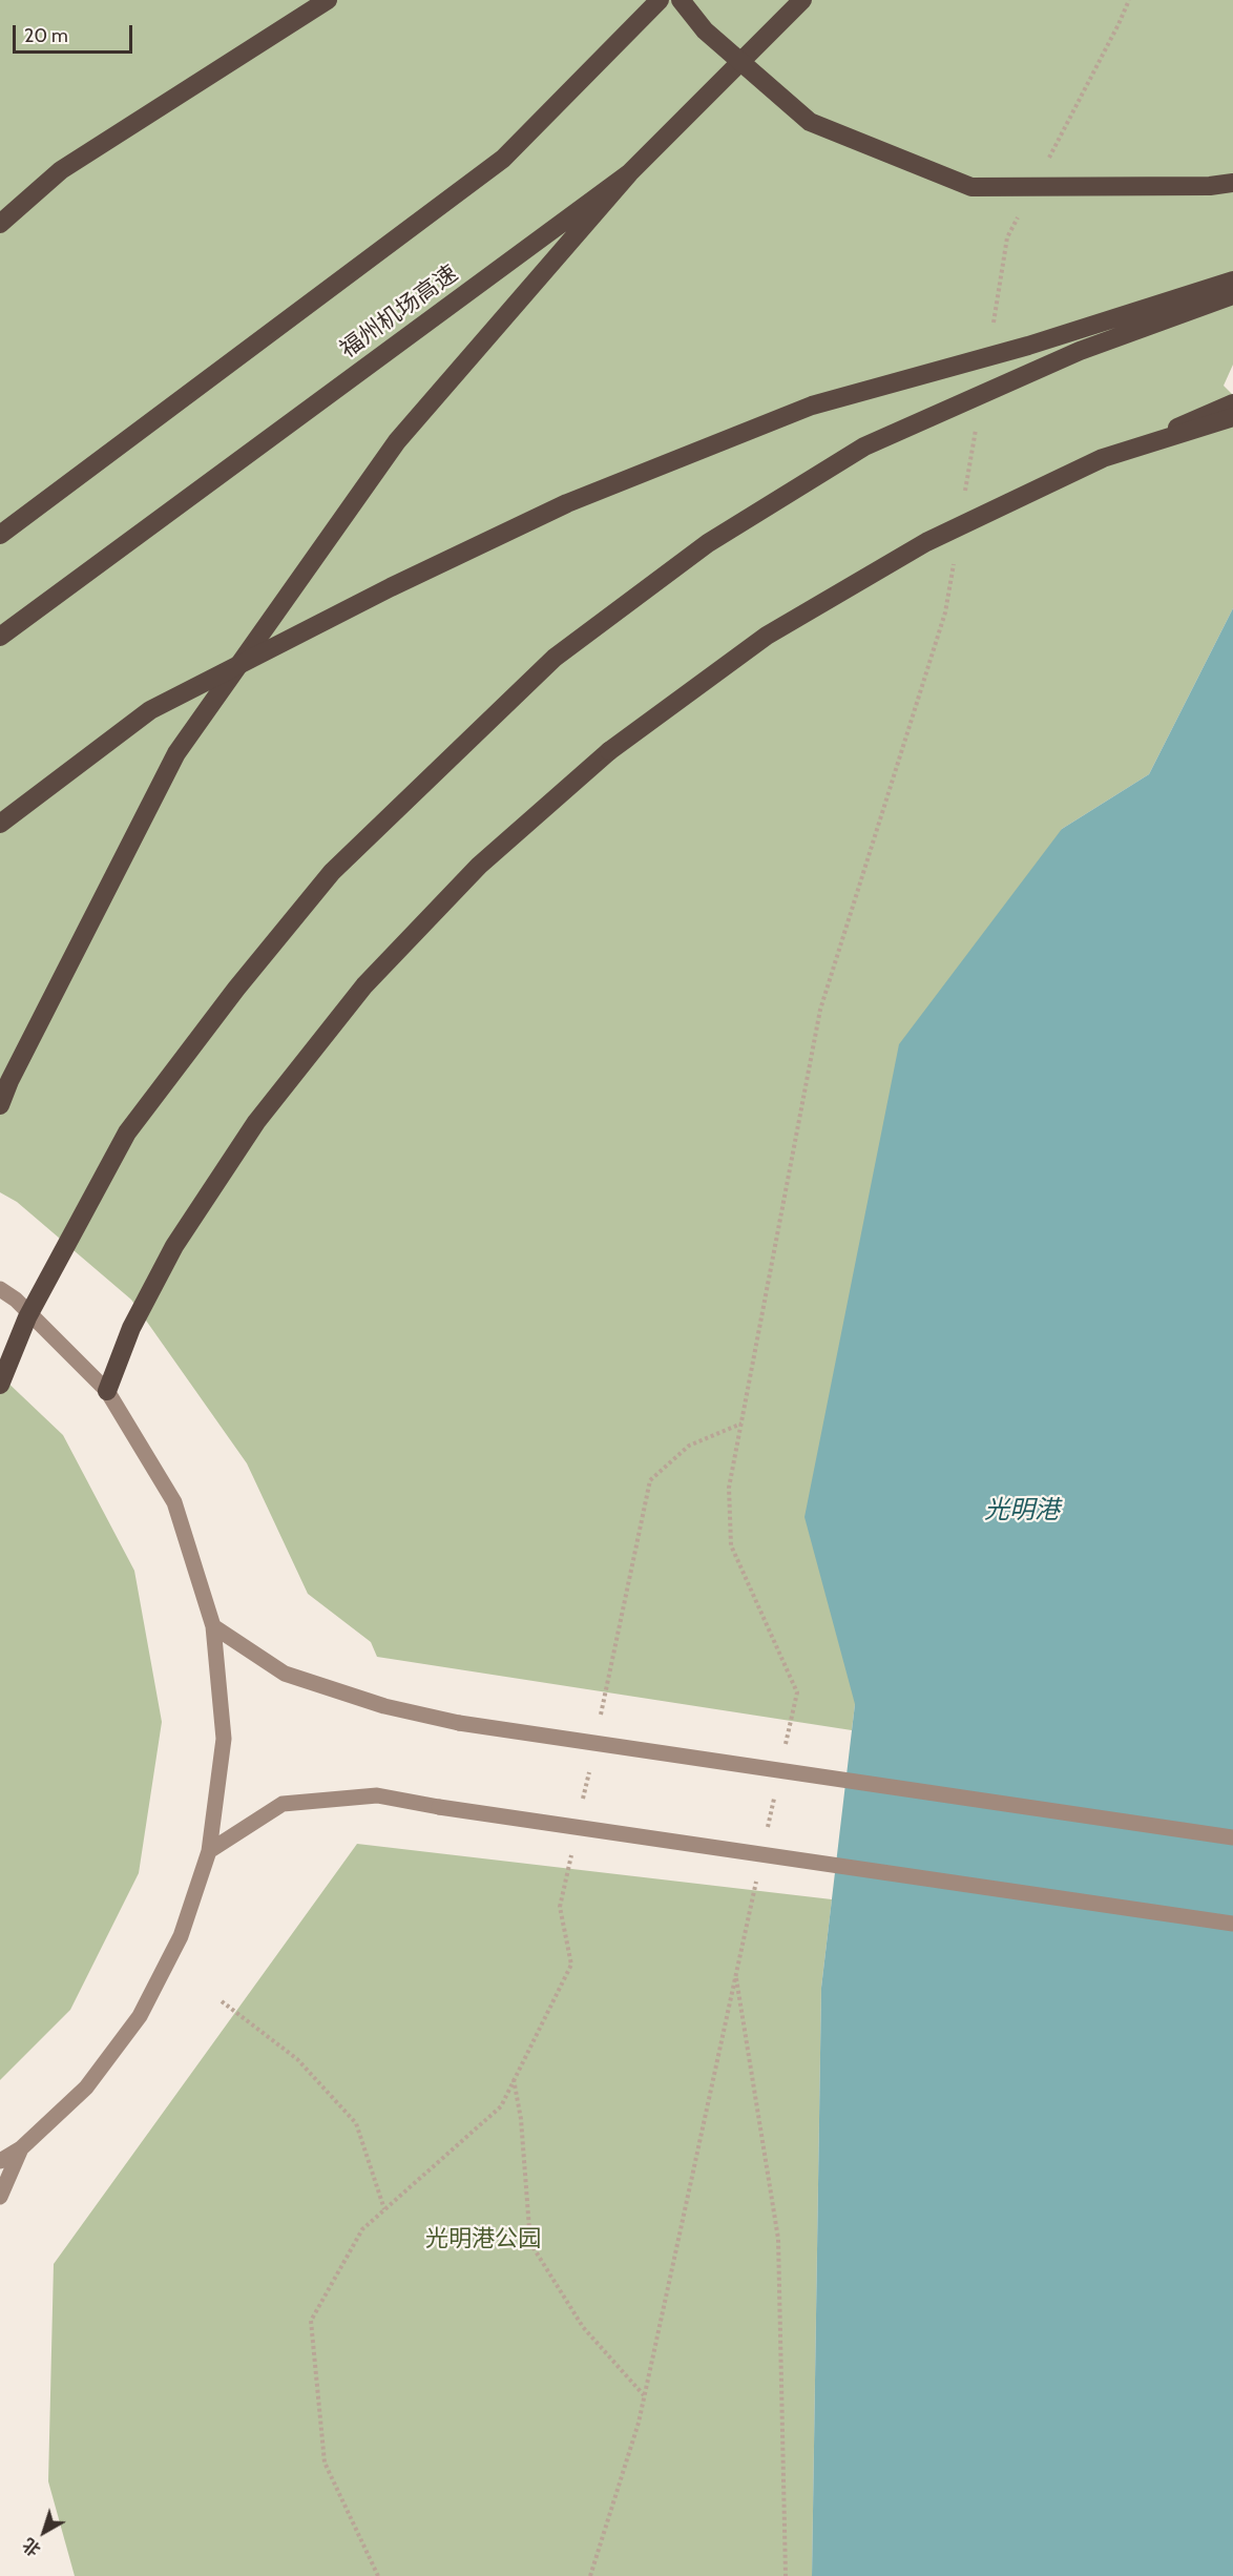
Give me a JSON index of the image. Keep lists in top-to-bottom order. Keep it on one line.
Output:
{"streets":{"highway":["福州机场高速"]},"water":["光明港"],"parks":["光明港公园"],"scale_bar":"20 m","north":"bottom left"}
